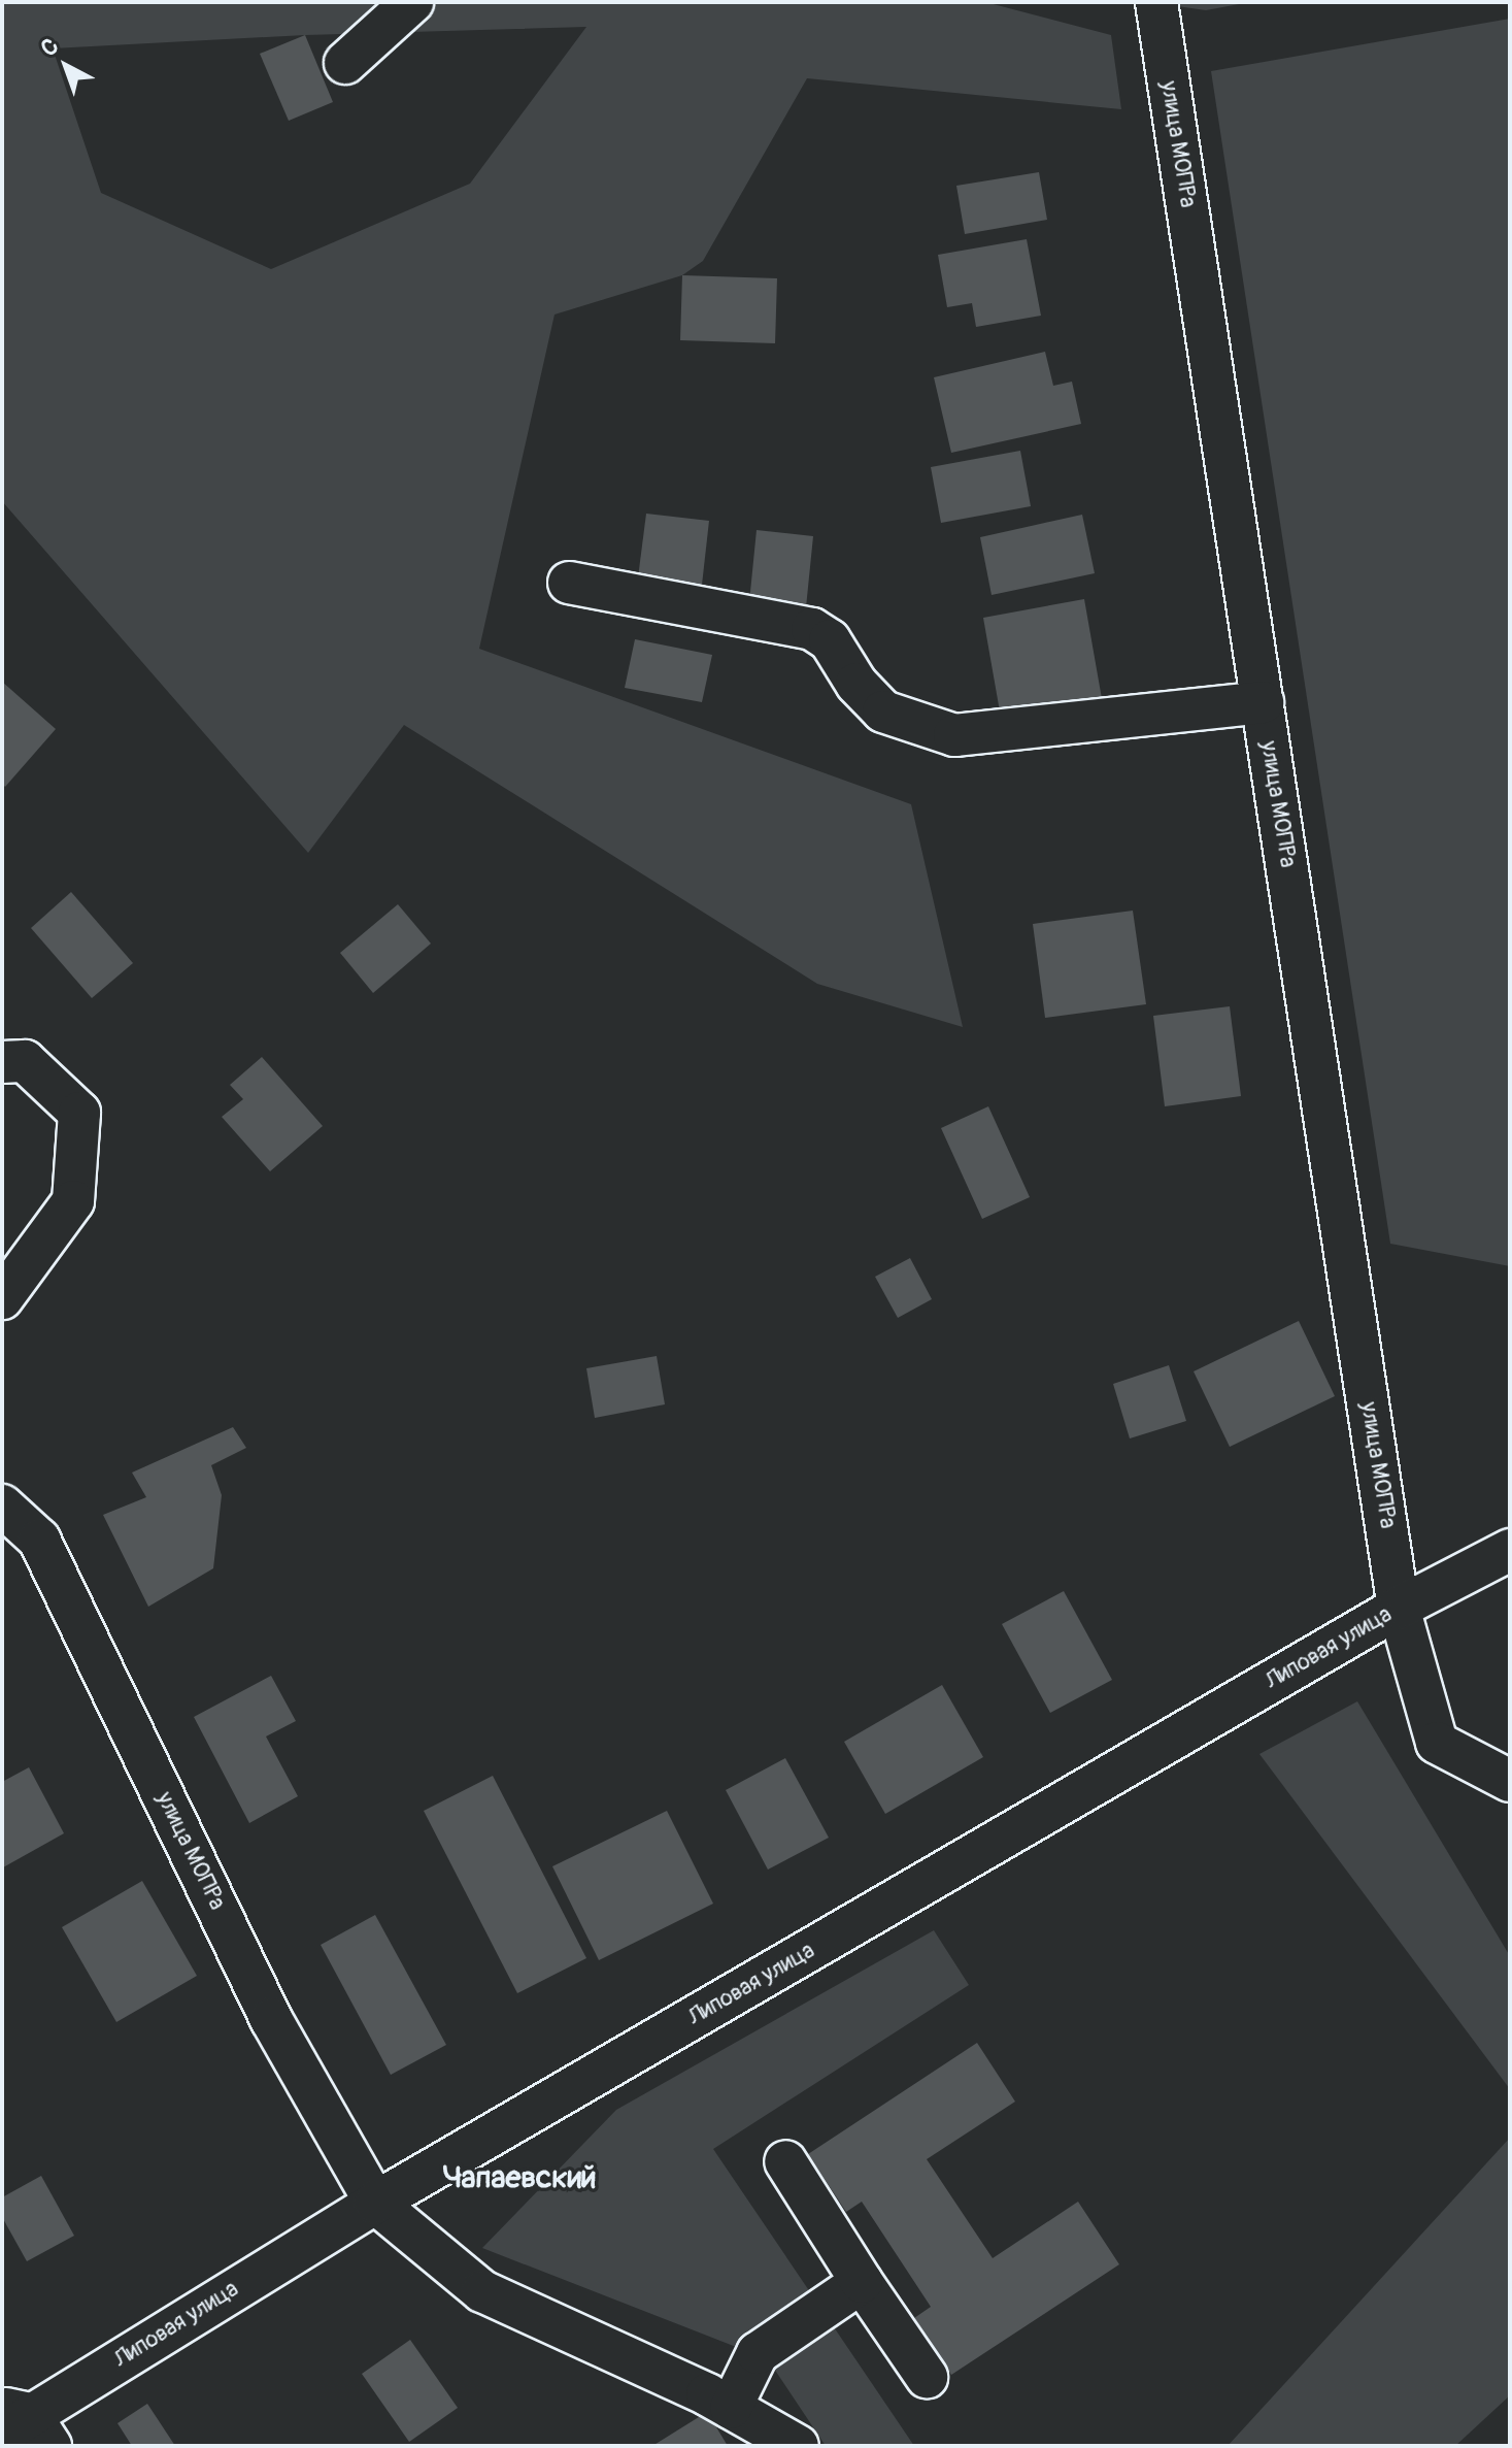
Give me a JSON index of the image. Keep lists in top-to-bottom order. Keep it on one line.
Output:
{"streets":{"street":["улица МОПРа","Липовая улица"]},"crossings":[["улица МОПРа","Липовая улица"]],"districts":["Чапаевский"],"north":"top left"}
